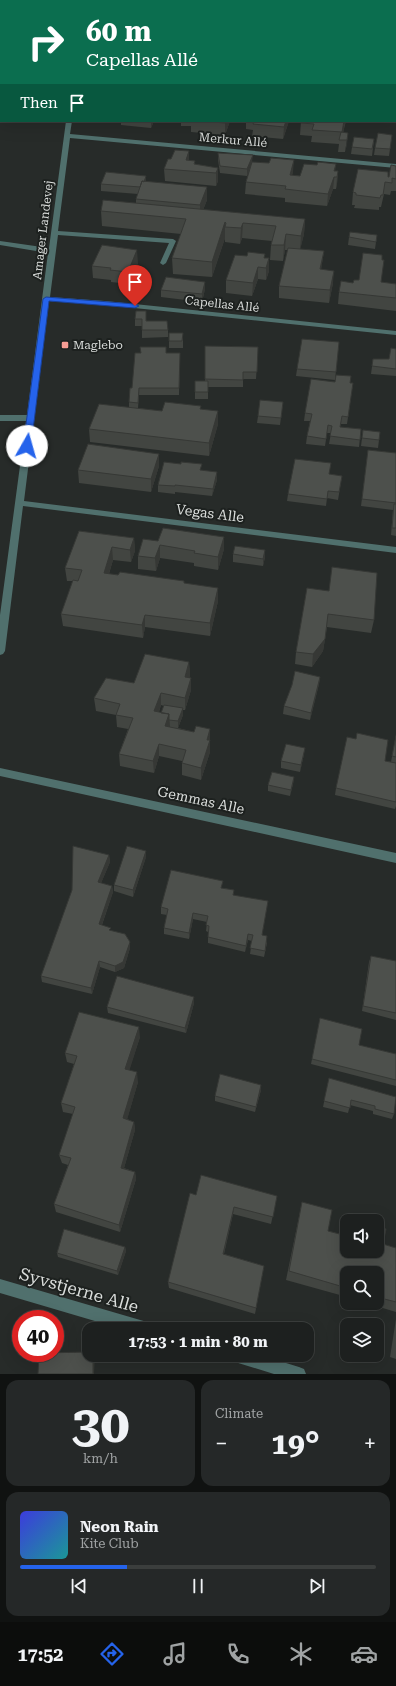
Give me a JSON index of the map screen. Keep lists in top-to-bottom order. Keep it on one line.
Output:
{"streets":{"street":["Merkur Allé","Amager Landevej","Capellas Allé","Vegas Alle","Gemmas Alle","Syvstjerne Alle"]},"crossings":[["Merkur Allé","Amager Landevej"],["Amager Landevej","Capellas Allé"],["Amager Landevej","Vegas Alle"]],"places":{"transit":["Maglebo"]},"page":{"turn":["60 m","Capellas Allé"],"then":"Then","limit":"40","trip":"17:53 · 1 min · 80 m","tile":[["30","km/h"],"Climate"],"heat":["−","19°","+"],"song":["Neon Rain","Kite Club"],"tabs":"17:52"}}
